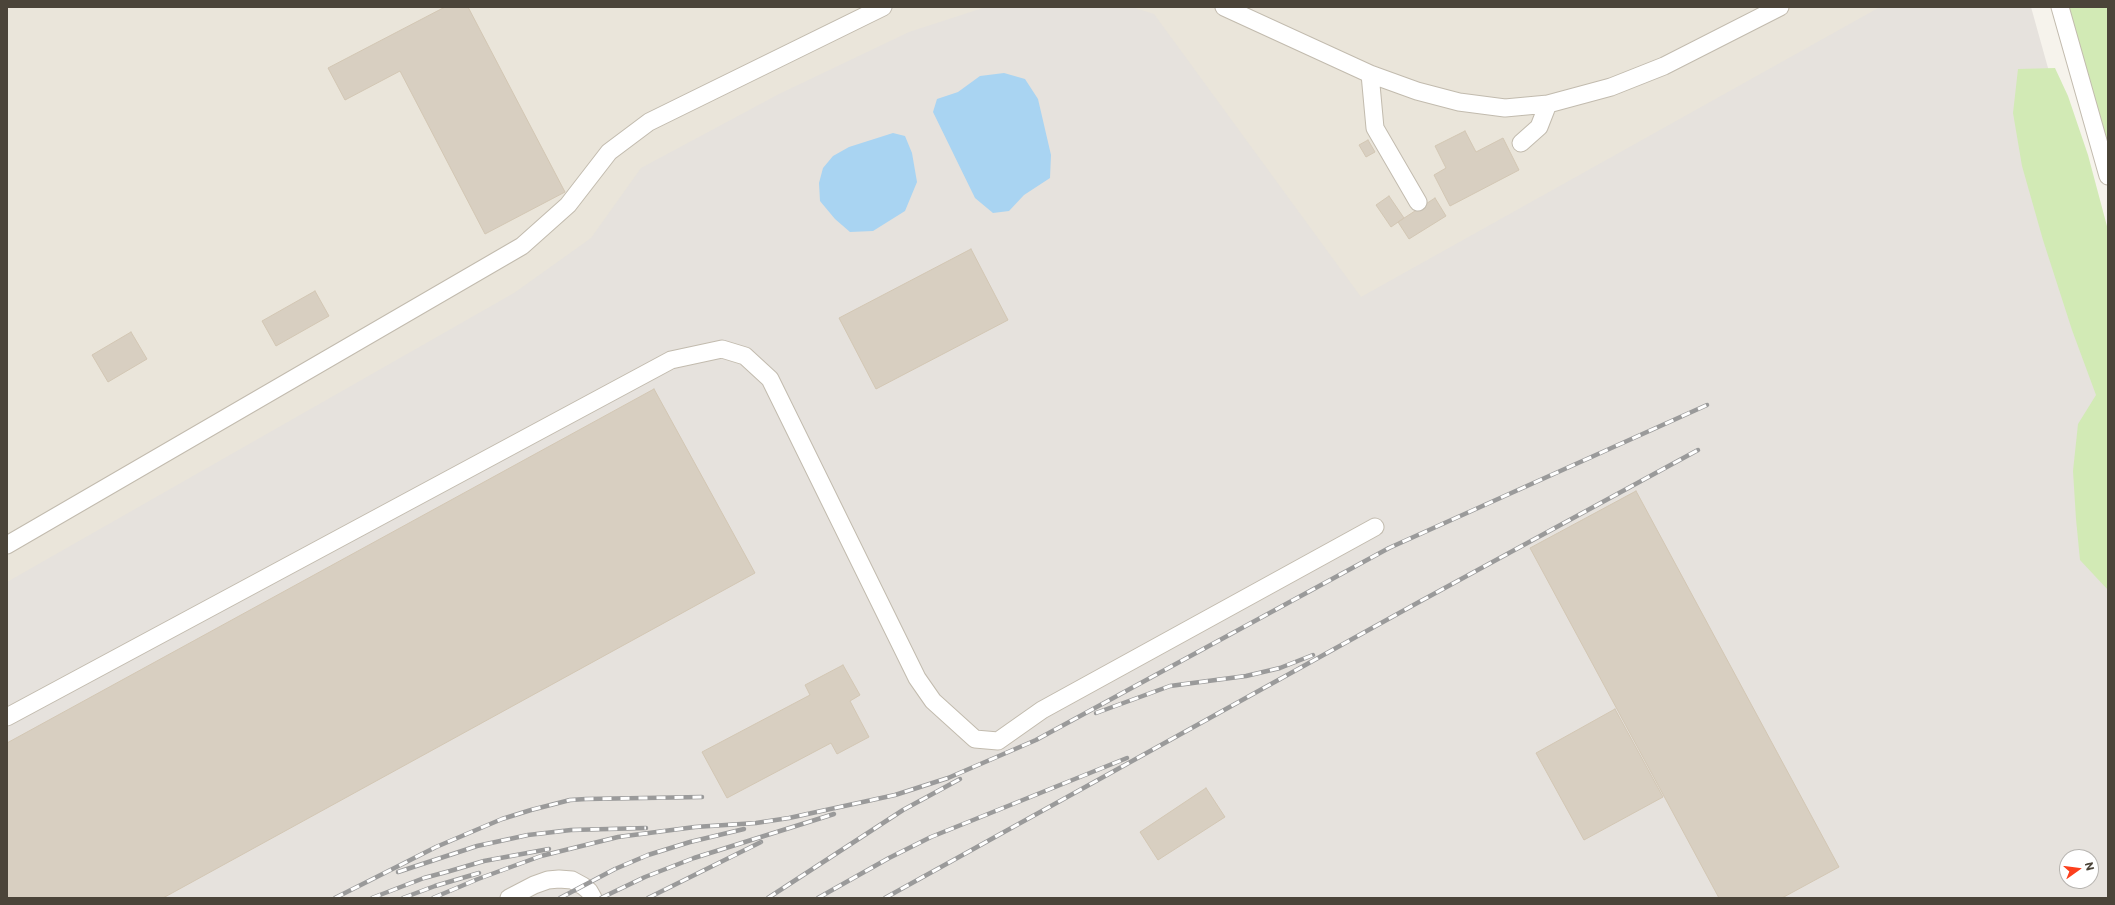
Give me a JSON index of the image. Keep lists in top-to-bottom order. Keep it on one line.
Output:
{"north":"right"}
